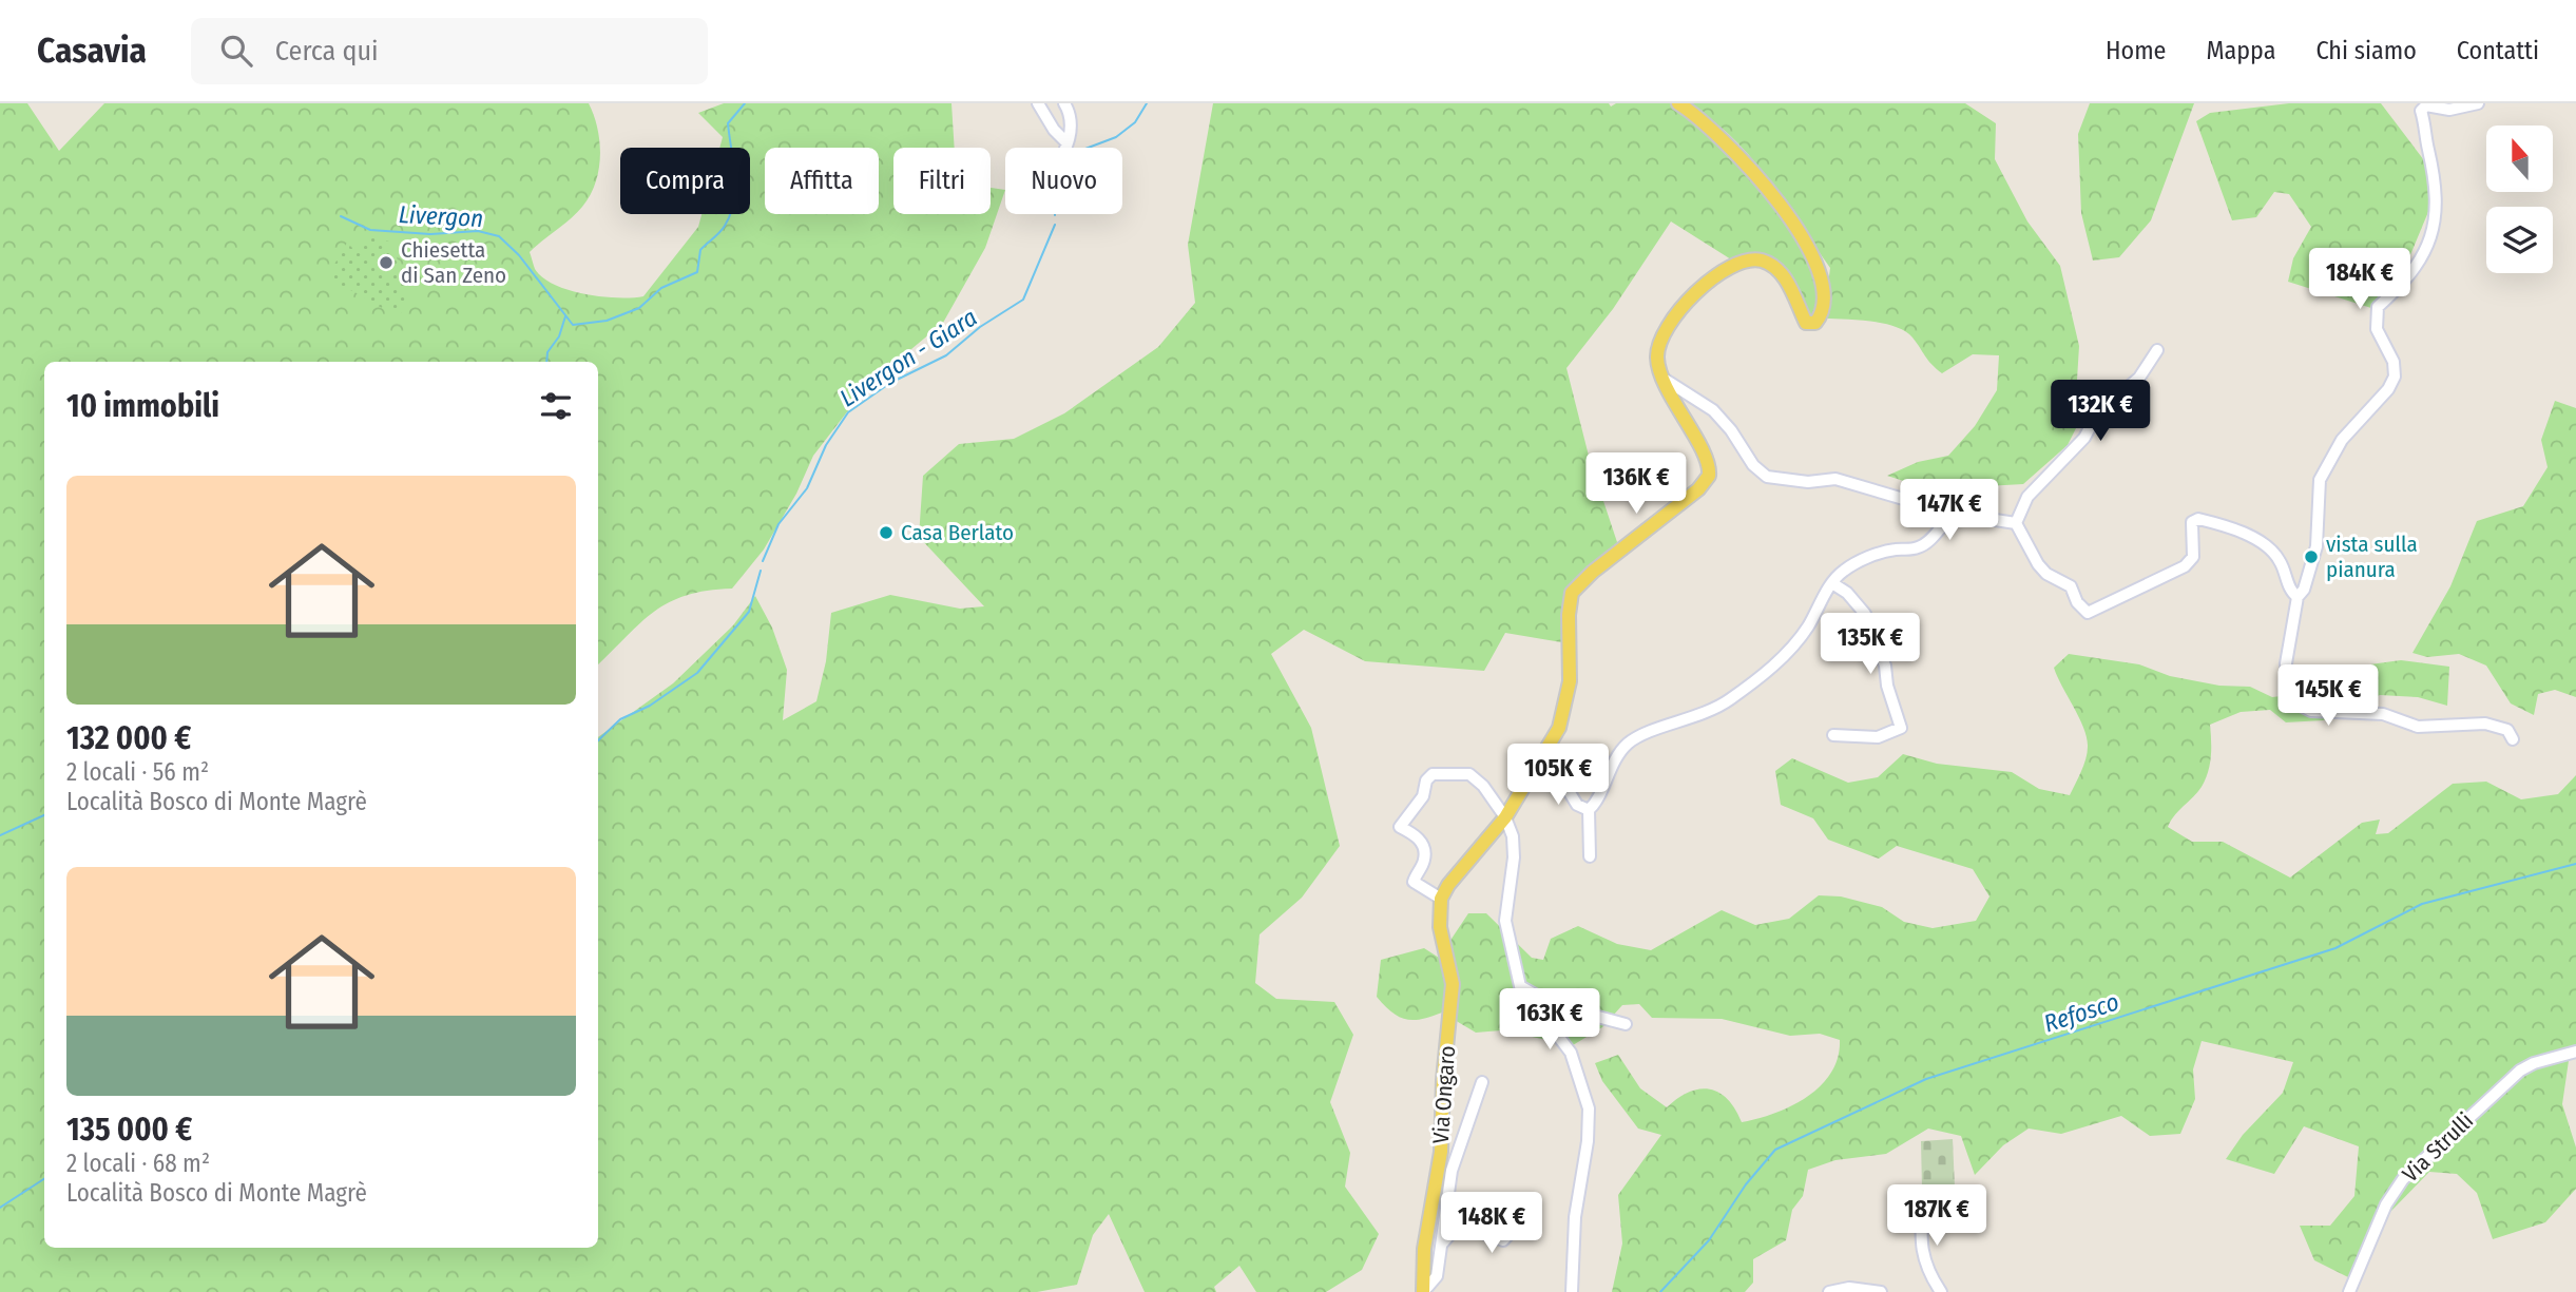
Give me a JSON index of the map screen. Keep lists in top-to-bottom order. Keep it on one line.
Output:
{"streets":{"main road":["Via Ongaro"],"street":["Via Strulli"]},"water":["Livergon","Livergon - Giara","Refosco"],"places":["Chiesetta di San Zeno","Casa Berlato","vista sulla pianura"],"north":"top","page":{"header":"Casavia","search":"Cerca qui","nav":["Home","Mappa","Chi siamo","Contatti"],"chip":["Compra","Affitta","Filtri","Nuovo"],"price":["184K €","132K €","136K €","147K €","135K €","145K €","105K €","163K €","187K €","148K €"],"heading":"10 immobili","list":[{"name":"132 000 €","note":"2 locali · 56 m² · Località Bosco di Monte Magrè"},{"name":"135 000 €","note":"2 locali · 68 m² · Località Bosco di Monte Magrè"}]}}
